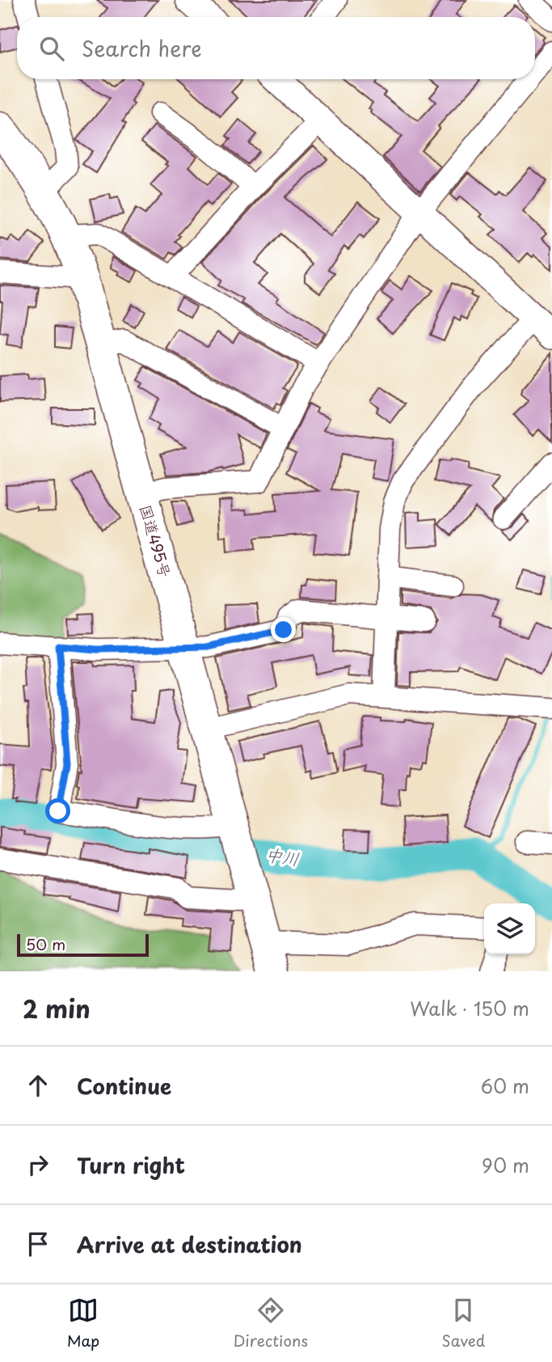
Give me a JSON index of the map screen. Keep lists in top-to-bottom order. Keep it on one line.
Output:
{"streets":{"highway":["国道495号"]},"water":["中川"],"scale_bar":"50 m","page":{"search":"Search here","scale":"50 m","heading":["2 min","Walk · 150 m"],"list":[["Continue","60 m"],["Turn right","90 m"],"Arrive at destination"],"nav":["Map","Directions","Saved"]}}
